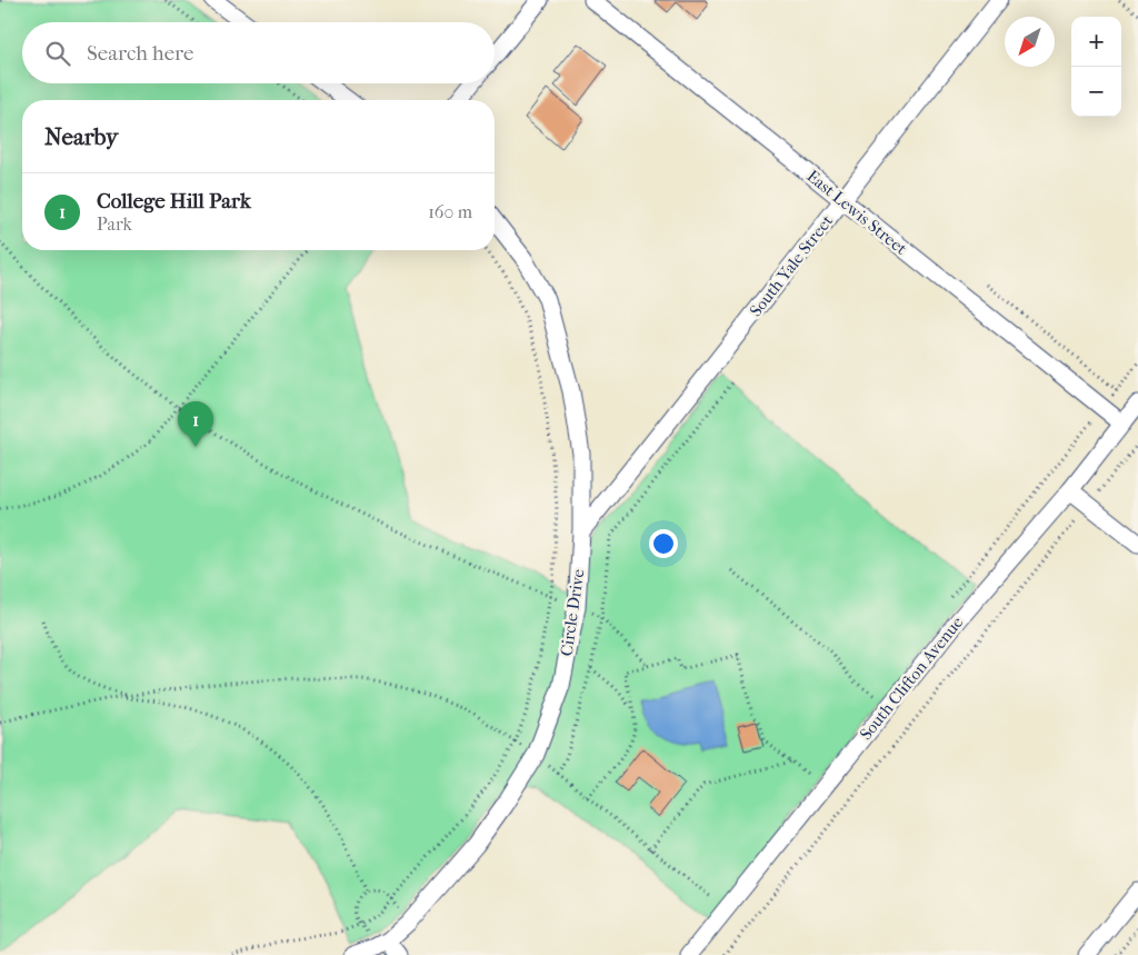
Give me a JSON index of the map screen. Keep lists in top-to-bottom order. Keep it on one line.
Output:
{"streets":{"street":["East Lewis Street","South Yale Street","Circle Drive","South Clifton Avenue"]},"crossings":[["East Lewis Street","South Yale Street"],["East Lewis Street","South Clifton Avenue"],["South Yale Street","Circle Drive"]],"north":"bottom left","page":{"map_buttons":["+","−"],"search":"Search here","heading":"Nearby","list":[{"mark":"1","name":"College Hill Park","note":"Park","value":"160 m"}],"pins":"1"}}
